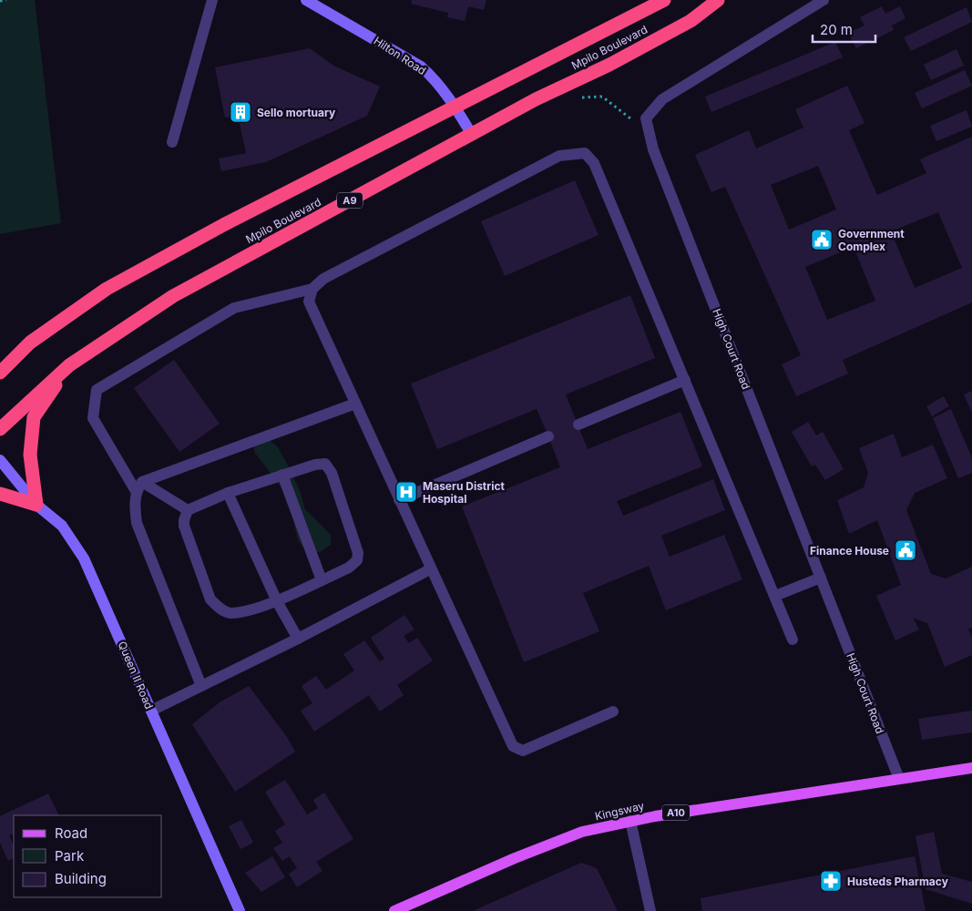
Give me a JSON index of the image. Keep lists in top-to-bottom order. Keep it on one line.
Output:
{"streets":{"highway":["Mpilo Boulevard","A9"],"main road":["Kingsway","A10"],"street":["Hilton Road","High Court Road","Queen II Road"]},"crossings":[["Mpilo Boulevard","Hilton Road"],["High Court Road","Kingsway"]],"places":{"building":["Sello mortuary"],"public building":["Government Complex","Finance House"],"hospital":["Maseru District Hospital"],"pharmacy":["Husteds Pharmacy"]},"legend":["Road","Park","Building"],"scale_bar":"20 m"}
